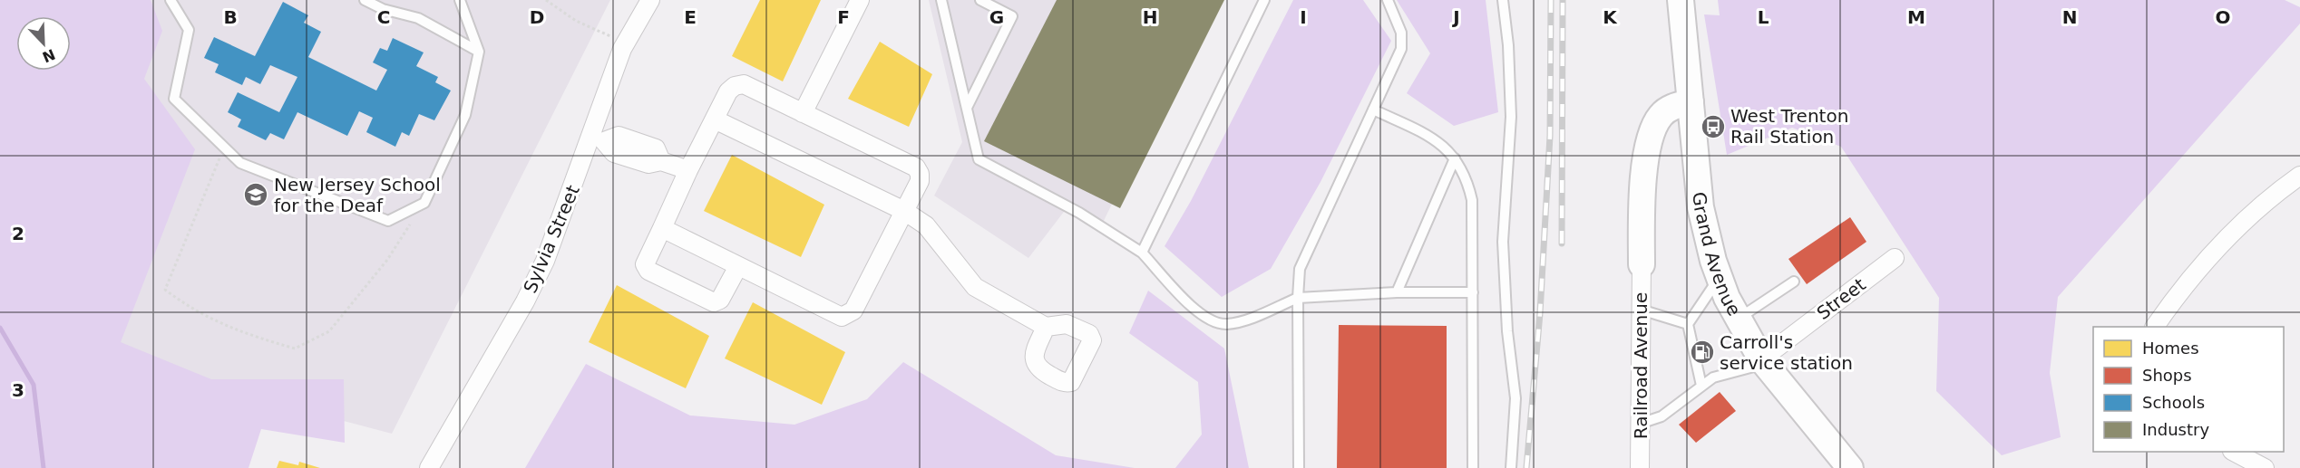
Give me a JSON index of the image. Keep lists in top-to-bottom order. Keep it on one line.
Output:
{"streets":{"main road":["Grand Avenue"],"street":["Sylvia Street","Street","Railroad Avenue"]},"crossings":[["Grand Avenue","Street"]],"places":{"bus stop":["West Trenton Rail Station"],"school or university":["New Jersey School for the Deaf"],"fuel station":["Carroll's service station"]},"legend":["Homes","Shops","Schools","Industry"],"north":"bottom right","grid":{"columns":["B","C","D","E","F","G","H","I","J","K","L","M","N","O"],"rows":["2","3"]}}
